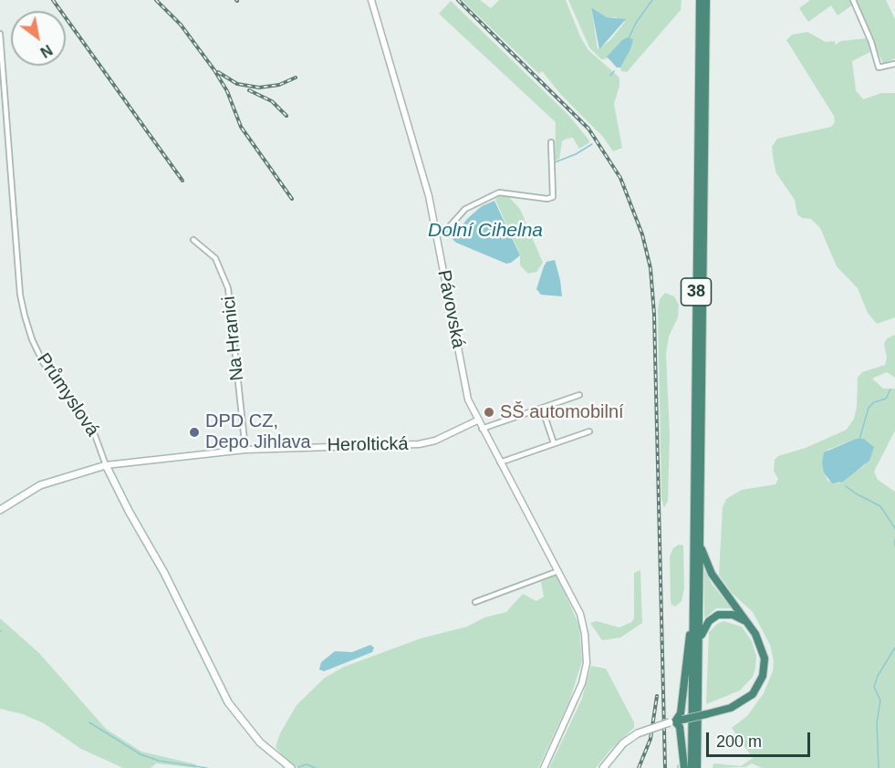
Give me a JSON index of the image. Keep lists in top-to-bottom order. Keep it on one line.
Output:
{"streets":{"highway":["38"],"main road":["Průmyslová","Heroltická"],"street":["Pávovská","Na Hranici"]},"crossings":[["Pávovská","Heroltická"],["Na Hranici","Heroltická"],["Průmyslová","Heroltická"]],"water":["Dolní Cihelna"],"places":["SŠ automobilní","DPD CZ, Depo Jihlava"],"scale_bar":"200 m","north":"bottom right"}
